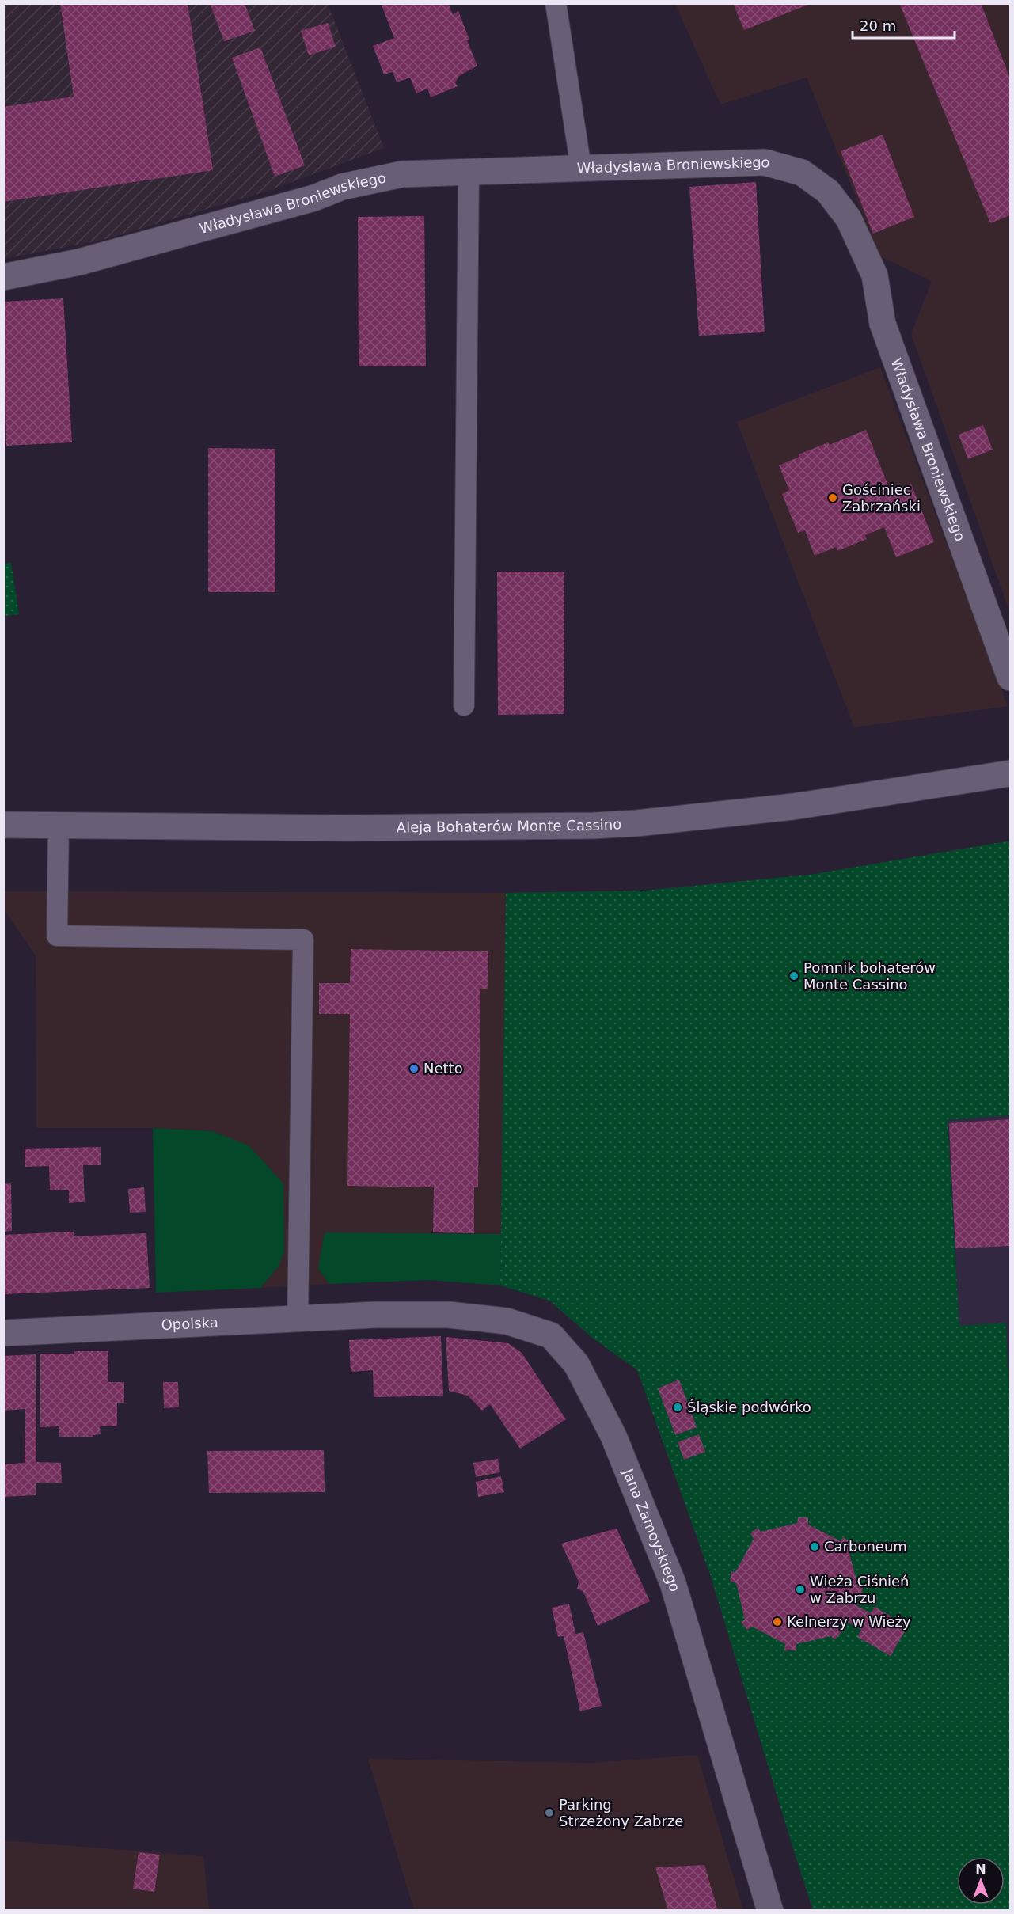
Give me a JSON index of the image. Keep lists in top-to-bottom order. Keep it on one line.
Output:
{"streets":{"street":["Władysława Broniewskiego","Aleja Bohaterów Monte Cassino","Opolska","Jana Zamoyskiego"]},"crossings":[["Opolska","Jana Zamoyskiego"]],"places":["Gościniec Zabrzański","Pomnik bohaterów Monte Cassino","Netto","Śląskie podwórko","Carboneum","Wieża Ciśnień w Zabrzu","Kelnerzy w Wieży","Parking Strzeżony Zabrze"],"scale_bar":"20 m","north":"top"}
